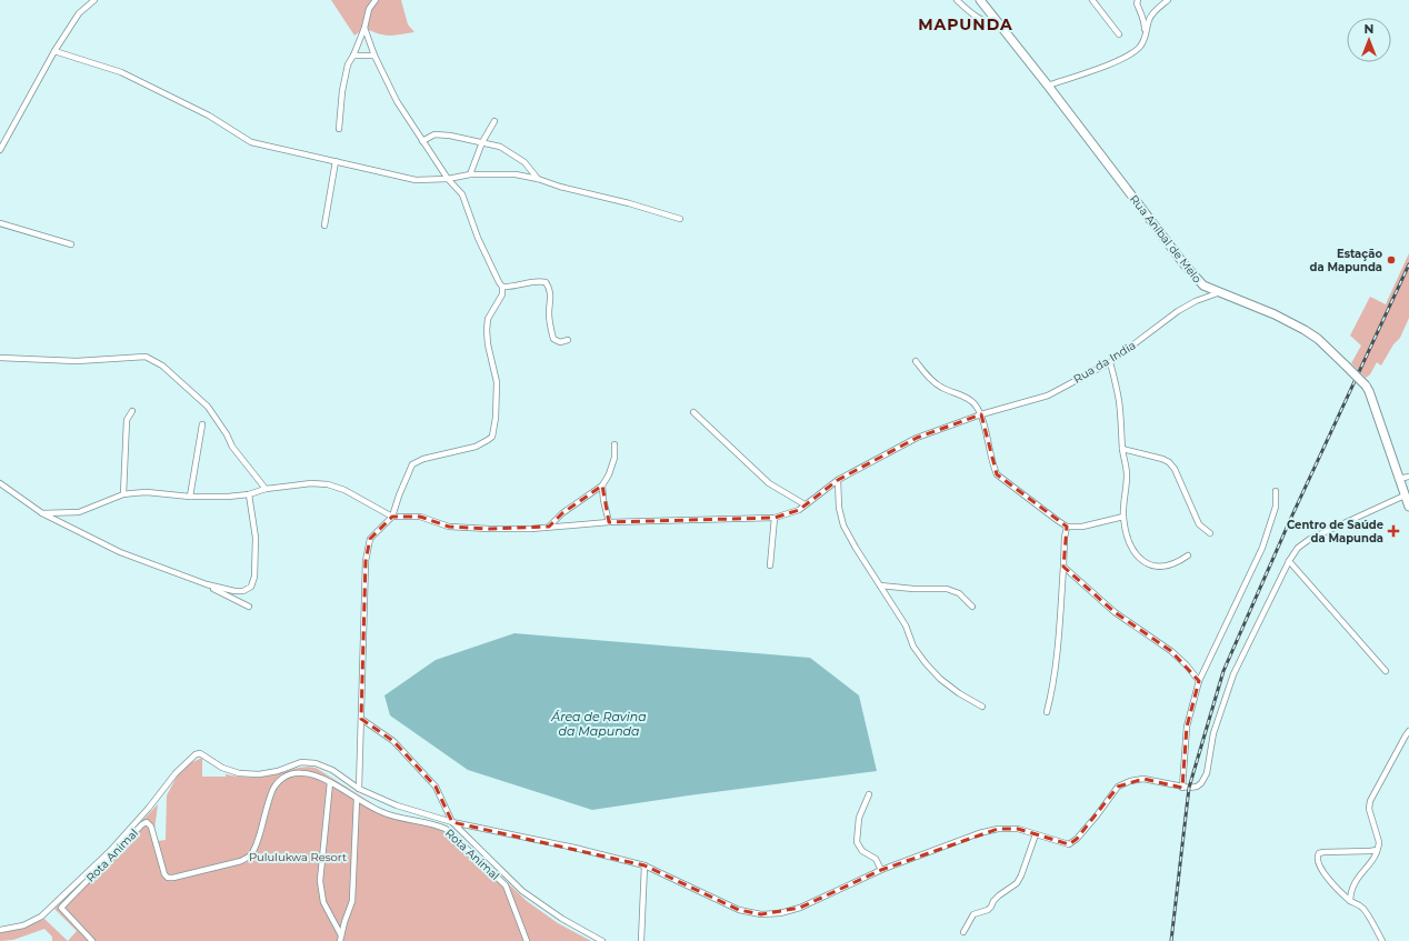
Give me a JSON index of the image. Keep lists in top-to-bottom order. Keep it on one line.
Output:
{"streets":{"street":["Rua Aníbal de Melo","Rua da India","Rota Animal"]},"crossings":[["Rua Aníbal de Melo","Rua da India"]],"districts":["MAPUNDA"],"water":["Área de Ravina da Mapunda"],"parks":["Pululukwa Resort"],"places":{"other":["Estação da Mapunda"],"health":["Centro de Saúde da Mapunda"]},"north":"top"}
